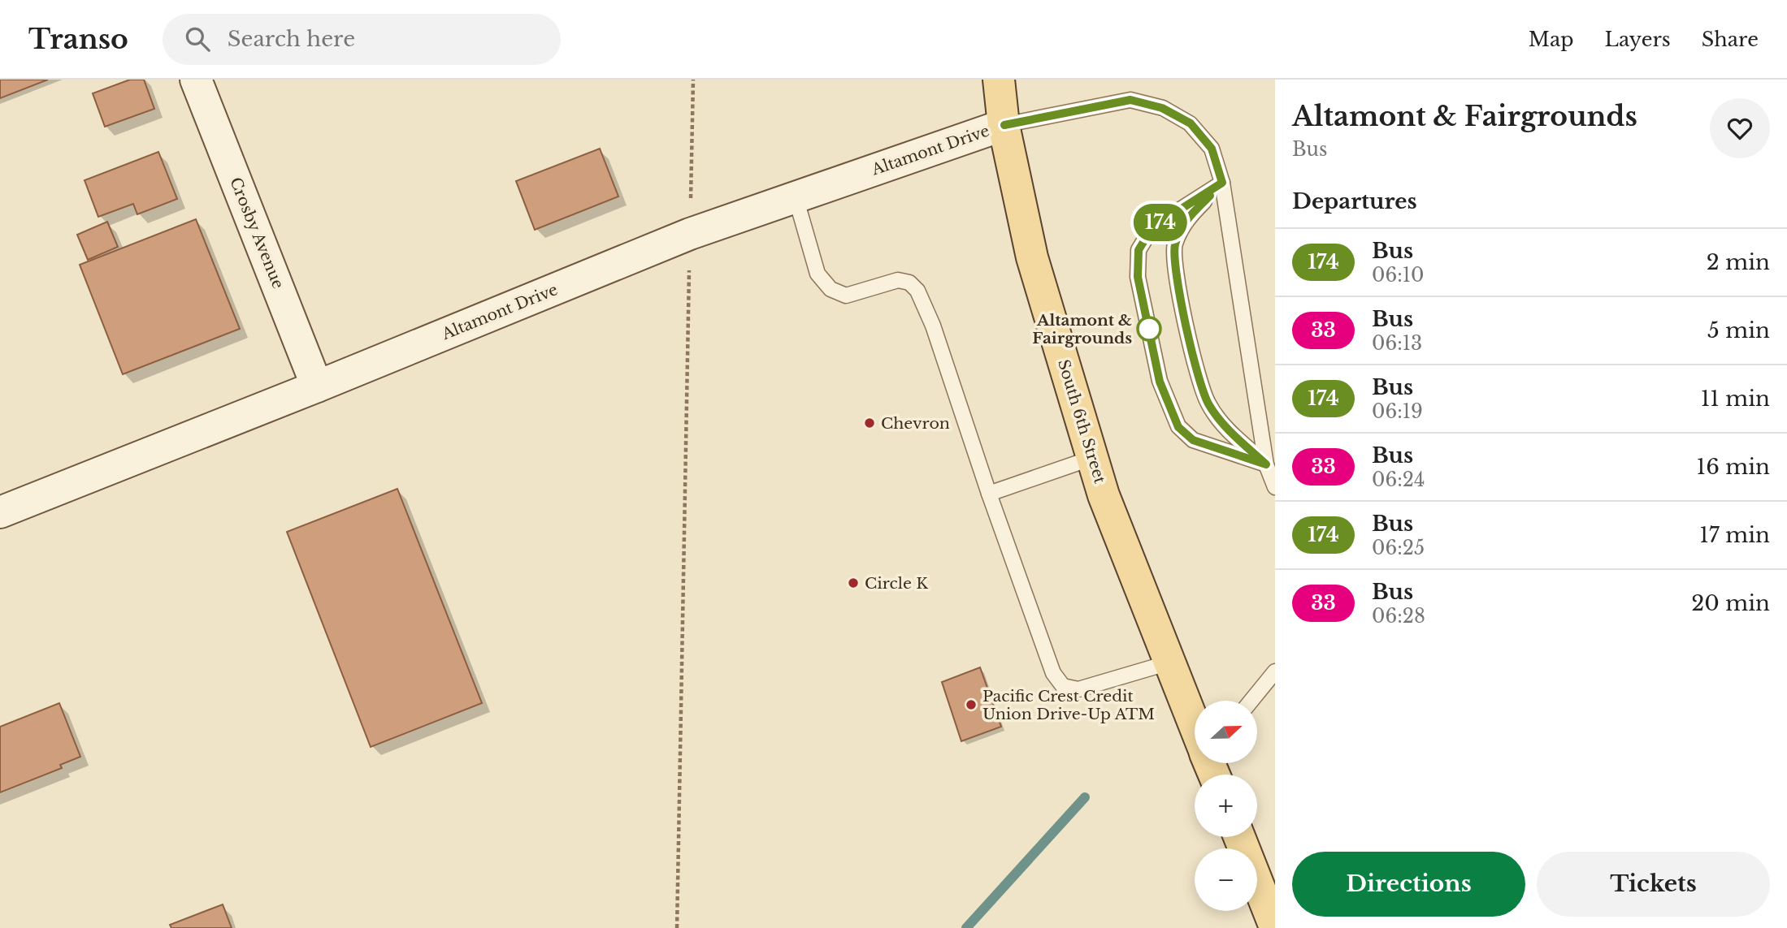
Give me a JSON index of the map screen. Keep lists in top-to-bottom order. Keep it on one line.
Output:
{"streets":{"main road":["Altamont Drive","Crosby Avenue","South 6th Street"]},"crossings":[["Altamont Drive","Crosby Avenue"],["Altamont Drive","South 6th Street"]],"places":["Altamont & Fairgrounds","Chevron","Circle K","Pacific Crest Credit Union Drive-Up ATM"],"lines":["bus line 174"],"north":"right","page":{"header":"Transo","search":"Search here","nav":["Map","Layers","Share"],"on_map":"174","heading":[["Altamont & Fairgrounds","Bus"],"Departures"],"list":[{"mark":"174","name":"Bus","note":"06:10","value":"2 min"},{"mark":"33","name":"Bus","note":"06:13","value":"5 min"},{"mark":"174","name":"Bus","note":"06:19","value":"11 min"},{"mark":"33","name":"Bus","note":"06:24","value":"16 min"},{"mark":"174","name":"Bus","note":"06:25","value":"17 min"},{"mark":"33","name":"Bus","note":"06:28","value":"20 min"}],"map_buttons":["+","−"],"buttons":["Directions","Tickets"]}}
